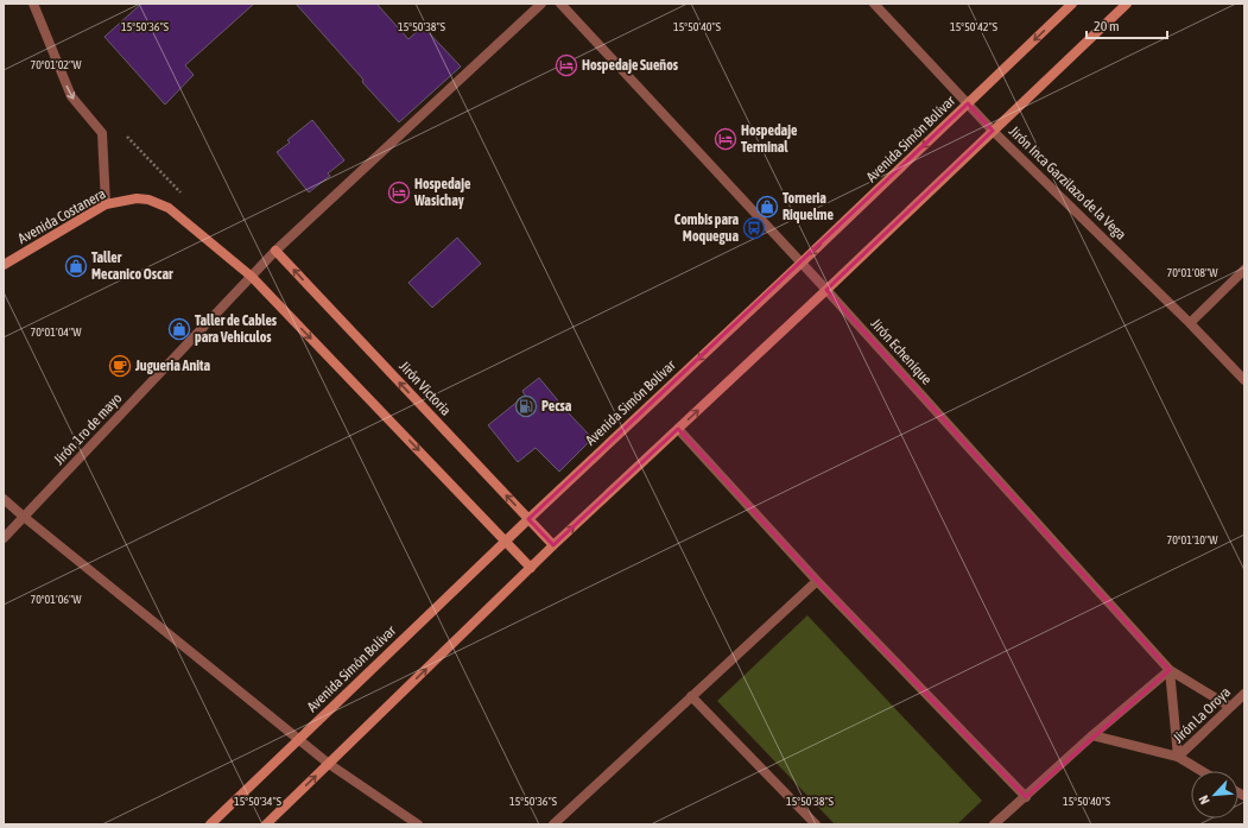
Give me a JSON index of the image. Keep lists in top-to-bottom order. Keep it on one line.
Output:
{"streets":{"street":["Avenida Simón Bolívar","Jirón Inca Garzilazo de la Vega","Avenida Costanera","Jirón Echenique","Jirón Victoria","Jirón 1ro de mayo","Jirón La Oroya"]},"crossings":[["Avenida Simón Bolívar","Jirón Inca Garzilazo de la Vega"],["Avenida Simón Bolívar","Jirón Echenique"],["Avenida Simón Bolívar","Jirón Victoria"],["Avenida Costanera","Jirón 1ro de mayo"],["Jirón Echenique","Jirón La Oroya"],["Jirón Victoria","Jirón 1ro de mayo"]],"places":{"hotel":["Hospedaje Sueños","Hospedaje Terminal","Hospedaje Wasichay"],"shop":["Torneria Riquelme","Taller Mecanico Oscar","Taller de Cables para Vehiculos"],"bus stop":["Combis para Moquegua"],"cafe":["Jugueria Anita"],"fuel station":["Pecsa"]},"scale_bar":"20 m","north":"bottom left","coordinates":["15°50'38\"S","15°50'42\"S","15°50'36\"S","15°50'40\"S","70°01'02\"W","70°01'08\"W","70°01'04\"W","70°01'10\"W","70°01'06\"W","15°50'34\"S"]}
